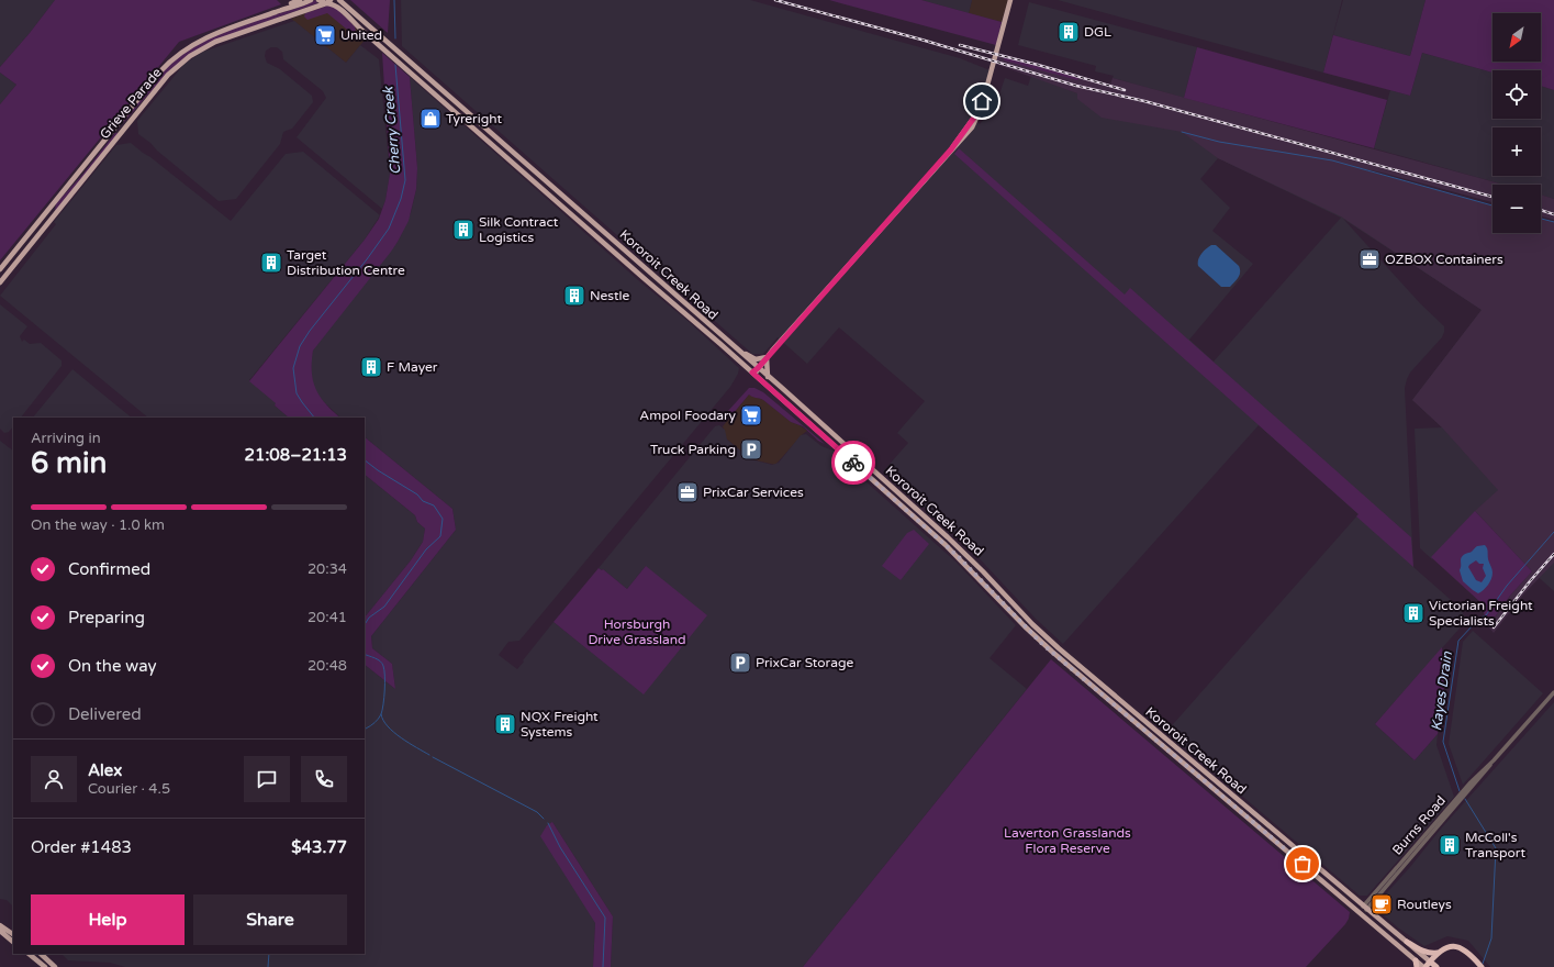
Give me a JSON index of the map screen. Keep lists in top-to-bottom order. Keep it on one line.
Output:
{"streets":{"highway":["Kororoit Creek Road"],"main road":["Grieve Parade"],"street":["Burns Road"]},"crossings":[["Grieve Parade","Kororoit Creek Road"],["Kororoit Creek Road","Burns Road"]],"water":["Cherry Creek","Kayes Drain"],"parks":["Horsburgh Drive Grassland","Laverton Grasslands Flora Reserve"],"places":{"building":["DGL","Silk Contract Logistics","Target Distribution Centre","Nestle","F Mayer","Victorian Freight Specialists","NQX Freight Systems","McColl's Transport"],"supermarket":["United","Ampol Foodary"],"shop":["Tyreright"],"office":["OZBOX Containers","PrixCar Services"],"parking":["Truck Parking","PrixCar Storage"],"cafe":["Routleys"]},"north":"bottom left","page":{"map_buttons":["+","−"],"heading":["6 min","Arriving in","21:08–21:13"],"panel":["Alex","Courier · 4.5","Order #1483","$43.77"],"bar":"On the way · 1.0 km","list":[["Confirmed","20:34"],["Preparing","20:41"],["On the way","20:48"],"Delivered"],"buttons":["Help","Share"]}}
